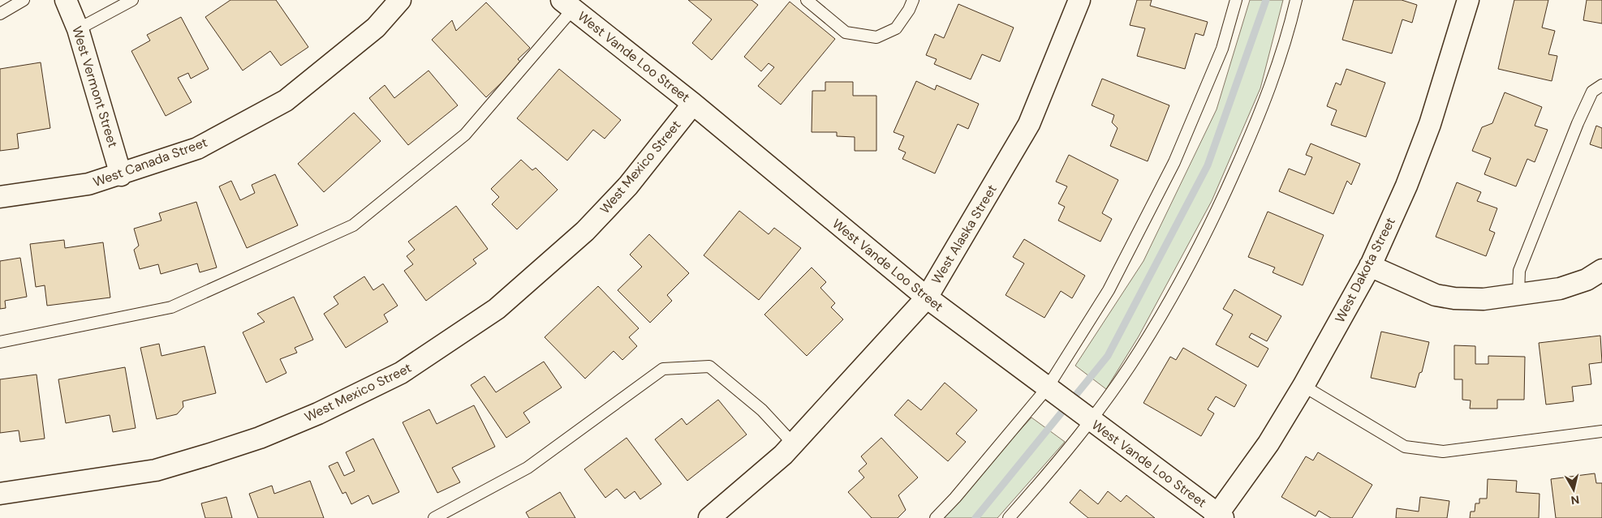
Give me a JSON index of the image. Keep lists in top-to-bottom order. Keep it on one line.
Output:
{"streets":{"street":["West Vande Loo Street","West Vermont Street","West Canada Street","West Mexico Street","West Alaska Street","West Dakota Street"]},"crossings":[["West Vande Loo Street","West Mexico Street"],["West Vande Loo Street","West Alaska Street"],["West Vande Loo Street","West Dakota Street"],["West Vermont Street","West Canada Street"]],"north":"bottom"}
